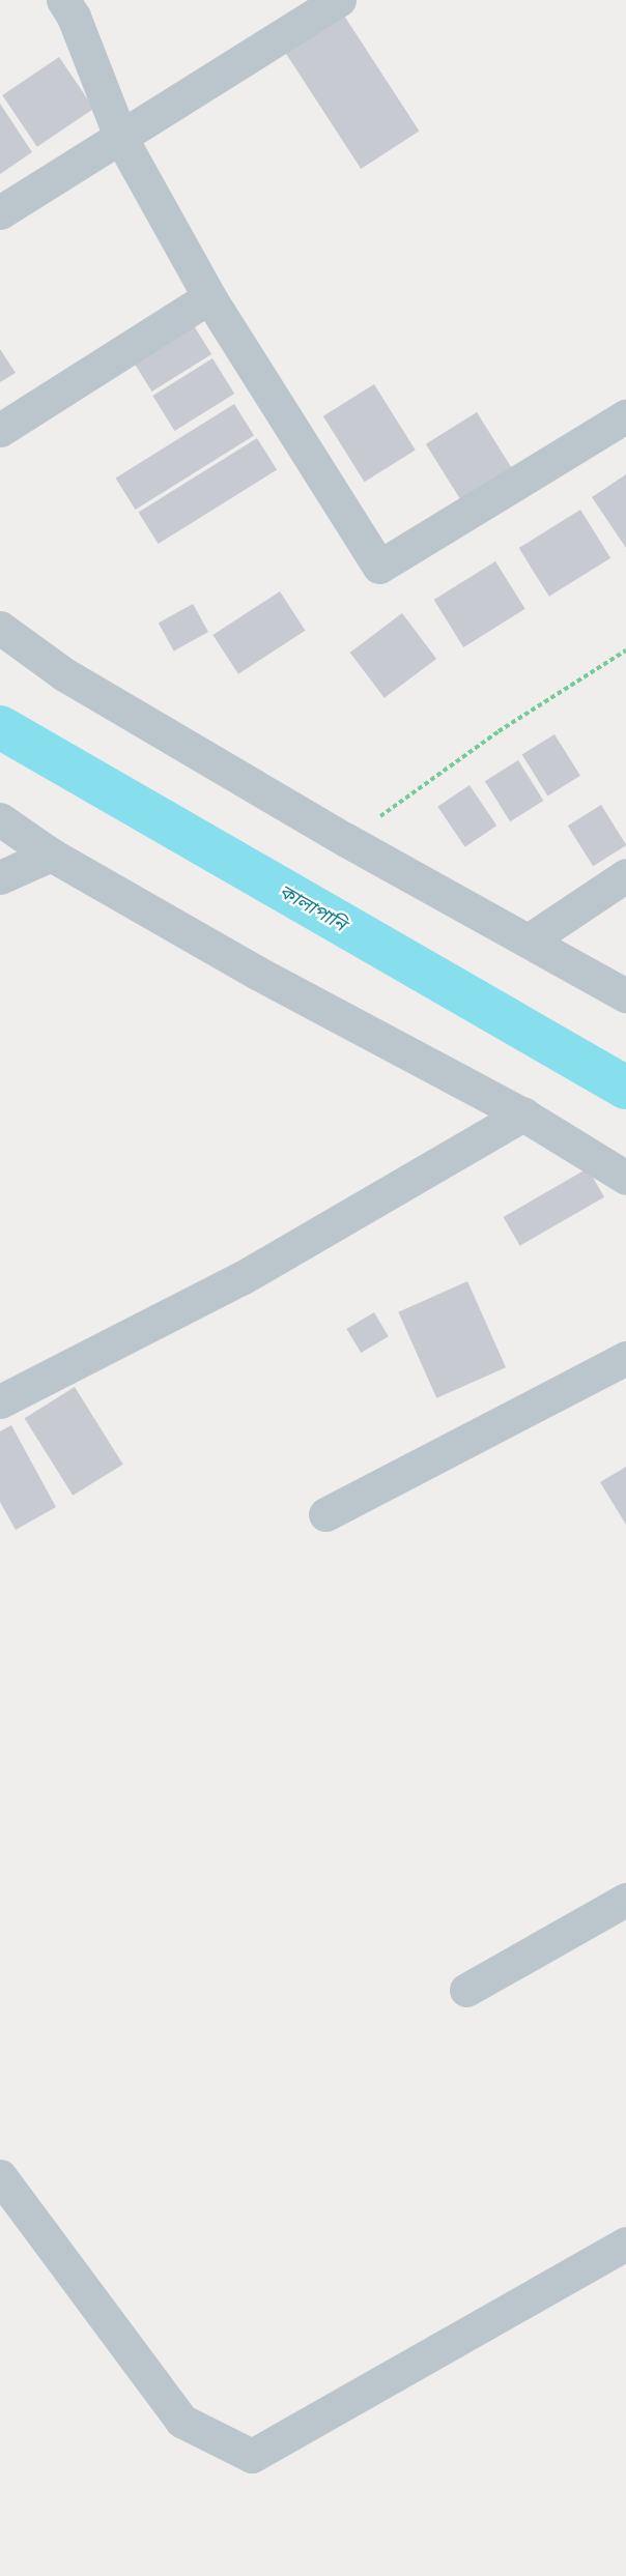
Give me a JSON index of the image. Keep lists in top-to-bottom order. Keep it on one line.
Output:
{"water":["কালাপানি"]}
